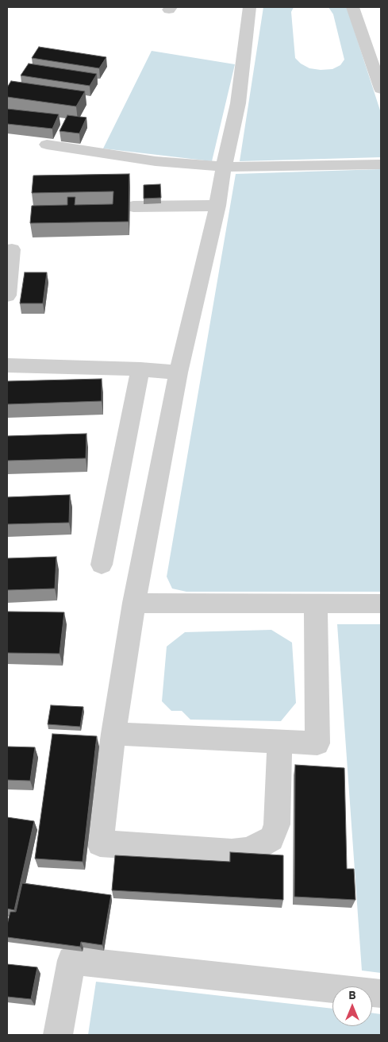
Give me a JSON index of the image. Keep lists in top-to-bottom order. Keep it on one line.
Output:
{"north":"top"}
